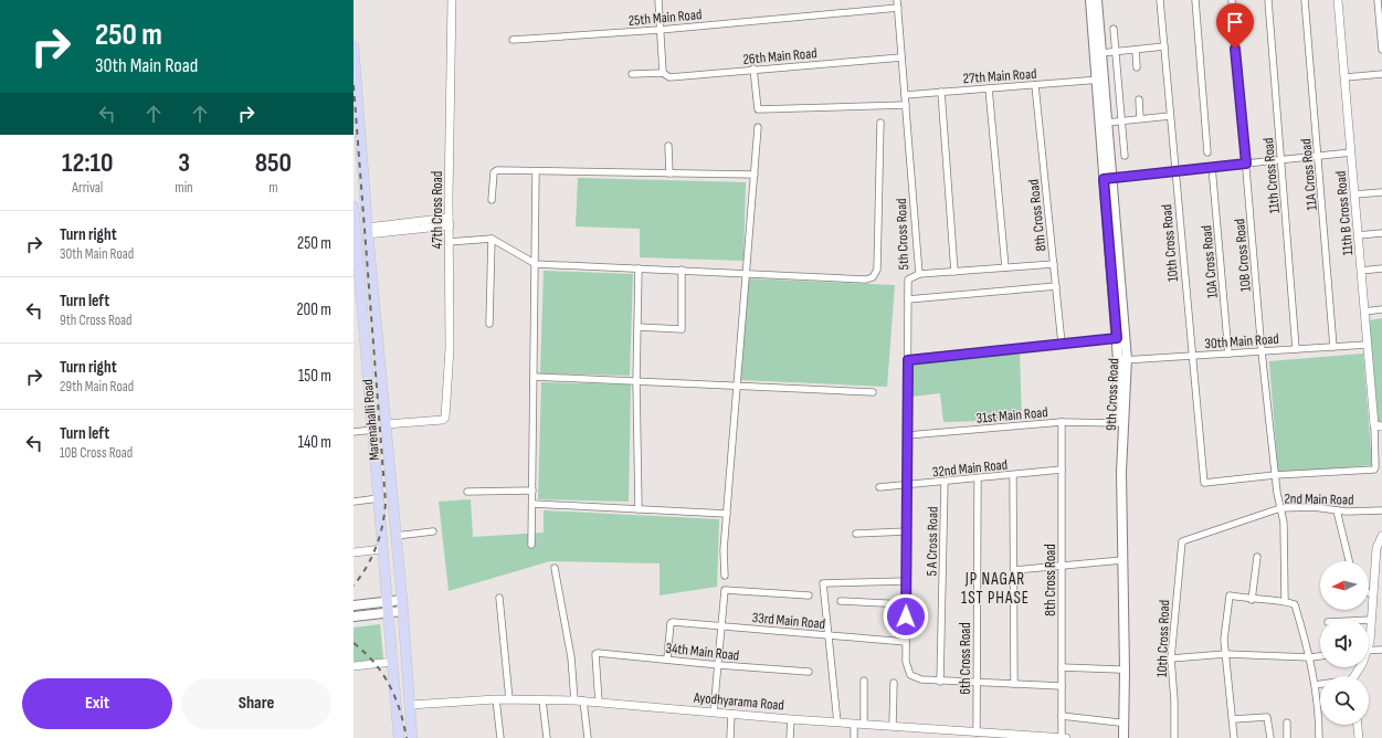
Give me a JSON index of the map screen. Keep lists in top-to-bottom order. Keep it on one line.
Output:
{"streets":{"main road":["9th Cross Road","Marenahalli Road"],"street":["25th Main Road","26th Main Road","27th Main Road","11A Cross Road","11th Cross Road","47th Cross Road","11th B Cross Road","8th Cross Road","5th Cross Road","10th Cross Road","10B Cross Road","10A Cross Road","30th Main Road","31st Main Road","32nd Main Road","2nd Main Road","5 A Cross Road","33rd Main Road","34th Main Road","6th Cross Road","Ayodhyarama Road"]},"crossings":[["25th Main Road","5th Cross Road"],["26th Main Road","5th Cross Road"],["27th Main Road","8th Cross Road"],["27th Main Road","5th Cross Road"],["27th Main Road","9th Cross Road"],["11A Cross Road","30th Main Road"],["11th Cross Road","30th Main Road"],["47th Cross Road","Marenahalli Road"],["11th B Cross Road","30th Main Road"],["8th Cross Road","31st Main Road"],["8th Cross Road","32nd Main Road"],["8th Cross Road","Ayodhyarama Road"],["5th Cross Road","31st Main Road"],["5th Cross Road","32nd Main Road"],["5th Cross Road","5 A Cross Road"],["5th Cross Road","33rd Main Road"],["10th Cross Road","10B Cross Road"],["10th Cross Road","30th Main Road"],["10th Cross Road","2nd Main Road"],["10B Cross Road","30th Main Road"],["10B Cross Road","2nd Main Road"],["10A Cross Road","30th Main Road"],["30th Main Road","9th Cross Road"],["9th Cross Road","31st Main Road"],["Marenahalli Road","Ayodhyarama Road"],["32nd Main Road","5 A Cross Road"],["32nd Main Road","6th Cross Road"],["33rd Main Road","34th Main Road"],["34th Main Road","Ayodhyarama Road"],["6th Cross Road","Ayodhyarama Road"]],"districts":["JP NAGAR 1ST PHASE"],"north":"left","page":{"turn":["250 m","30th Main Road"],"eta":["12:10","Arrival","3","min","850","m"],"list":[{"name":"Turn right","note":"30th Main Road","value":"250 m"},{"name":"Turn left","note":"9th Cross Road","value":"200 m"},{"name":"Turn right","note":"29th Main Road","value":"150 m"},{"name":"Turn left","note":"10B Cross Road","value":"140 m"}],"buttons":["Exit","Share"]}}
